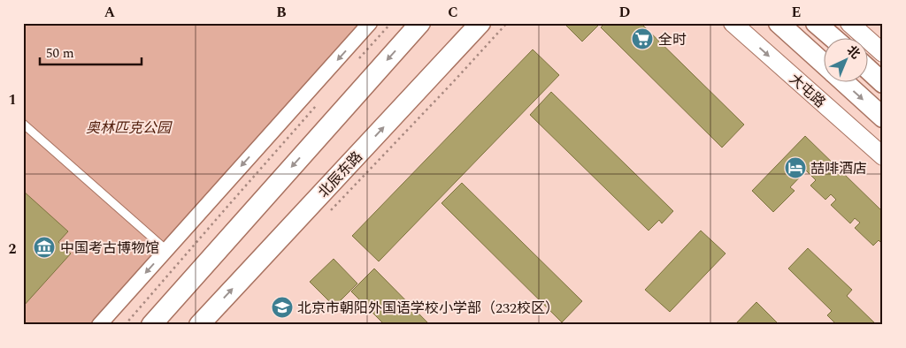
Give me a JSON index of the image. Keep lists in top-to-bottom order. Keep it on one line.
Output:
{"streets":{"main road":["大屯路","北辰东路"]},"one_way":["大屯路"],"parks":["奥林匹克公园"],"places":{"supermarket":["全时"],"hotel":["喆啡酒店"],"museum":["中国考古博物馆"],"school or university":["北京市朝阳外国语学校小学部（232校区）"]},"scale_bar":"50 m","north":"top right","grid":{"columns":["A","B","C","D","E"],"rows":["1","2"]}}
